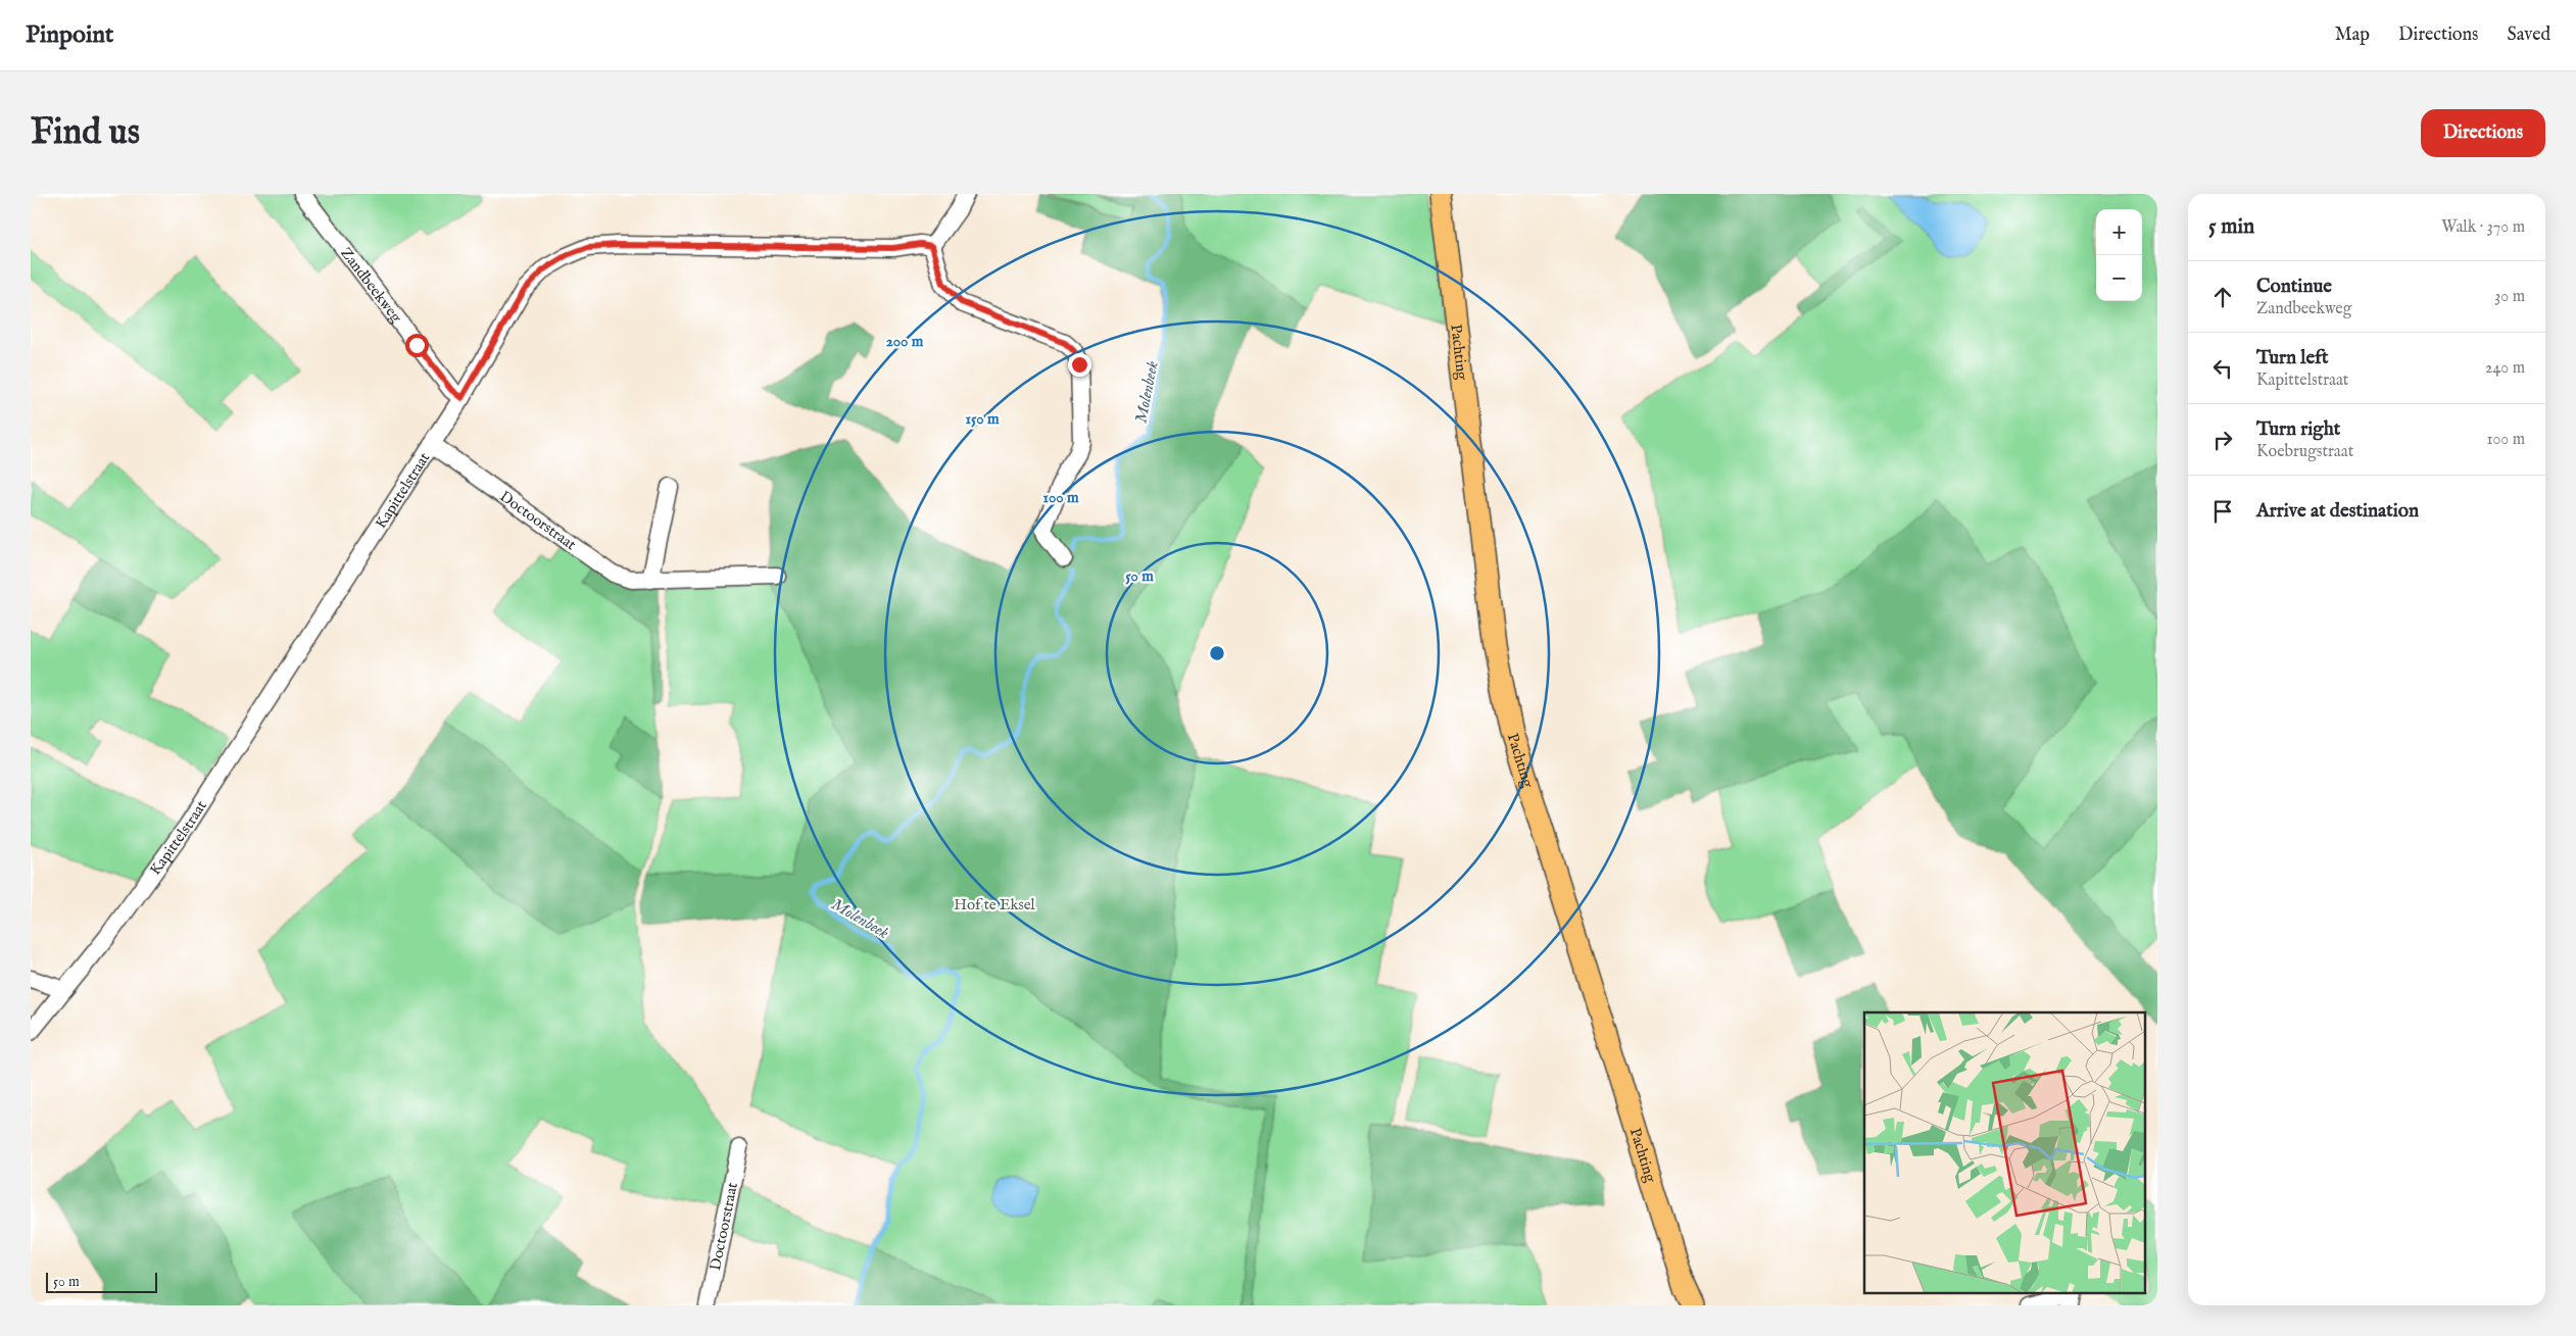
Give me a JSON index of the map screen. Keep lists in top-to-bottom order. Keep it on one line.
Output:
{"streets":{"main road":["Pachting"],"street":["Zandbeekweg","Kapittelstraat","Doctoorstraat"]},"crossings":[["Zandbeekweg","Kapittelstraat"],["Kapittelstraat","Doctoorstraat"]],"water":["Molenbeek"],"parks":["Hof te Eksel"],"scale_bar":"50 m","page":{"header":"Pinpoint","nav":["Map","Directions","Saved"],"buttons":"Directions","title":"Find us","heading":["5 min","Walk · 370 m"],"map_buttons":["+","−"],"list":[["Continue","Zandbeekweg","30 m"],["Turn left","Kapittelstraat","240 m"],["Turn right","Koebrugstraat","100 m"],"Arrive at destination"],"scale":"50 m"},"rings":["200 m","150 m","100 m","50 m"]}
